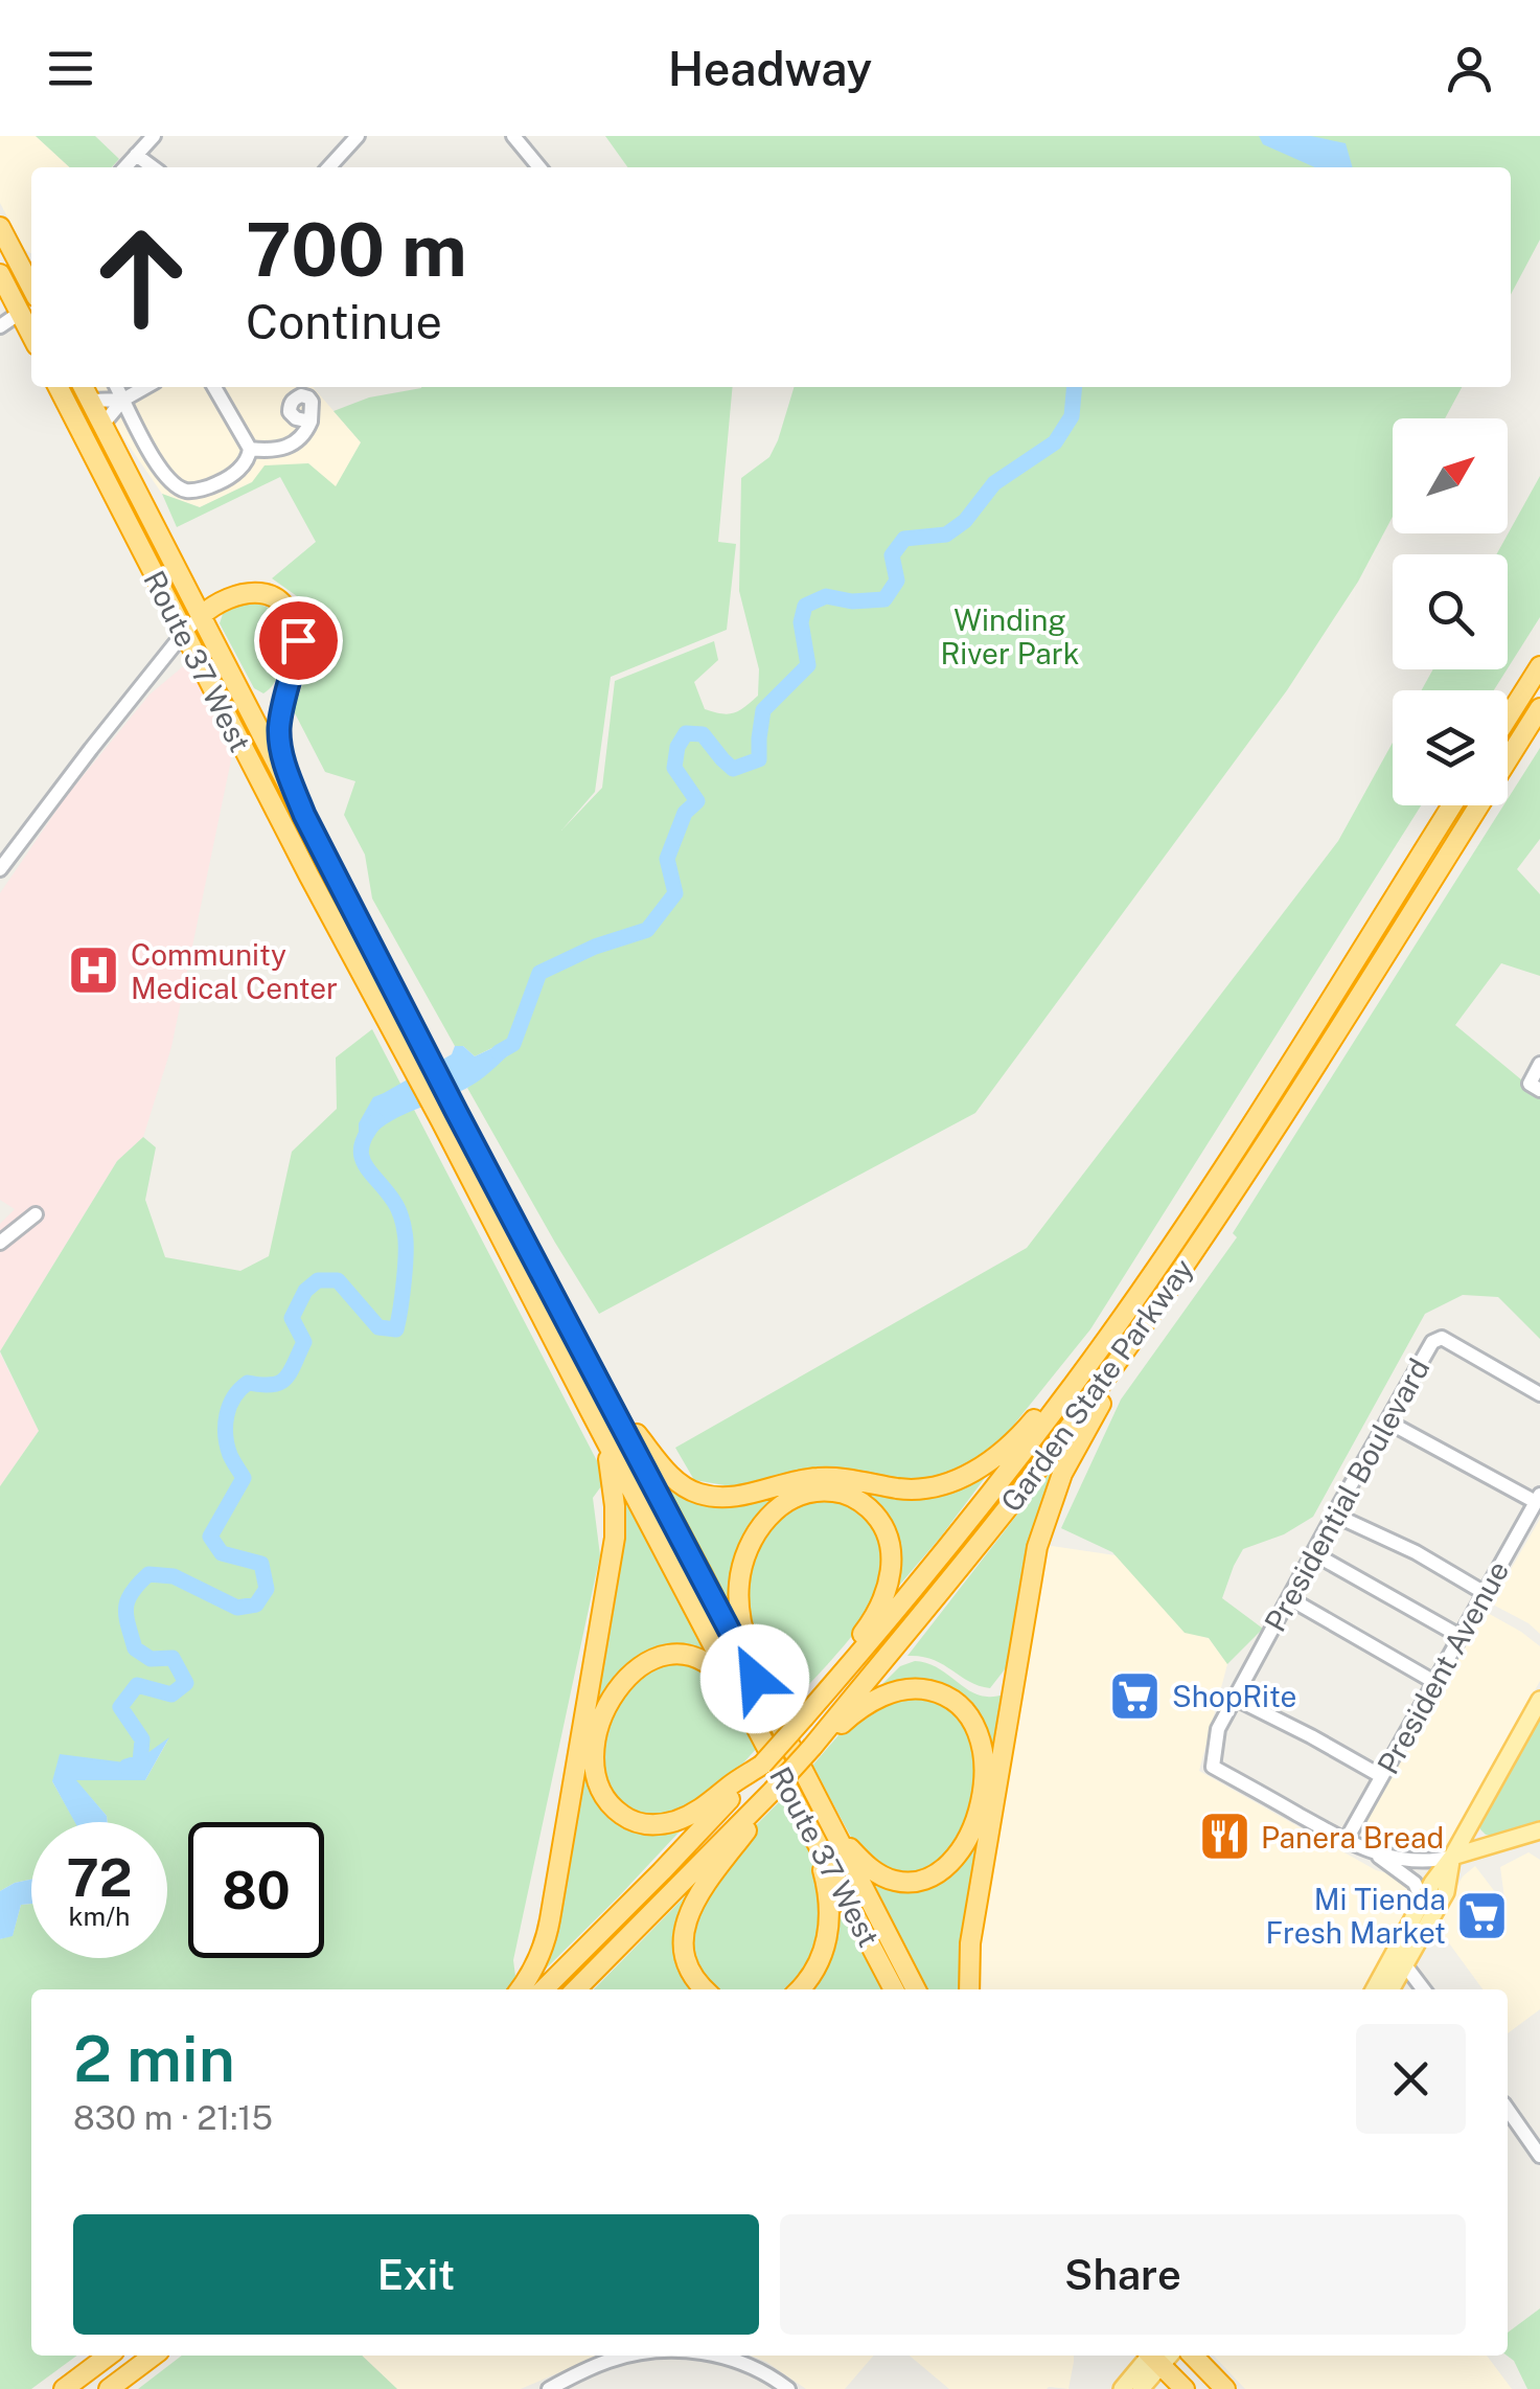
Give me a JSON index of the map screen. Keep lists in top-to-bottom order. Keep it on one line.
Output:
{"streets":{"highway":["Route 37 West","Garden State Parkway"],"street":["Presidential Boulevard","President Avenue"]},"crossings":[["Presidential Boulevard","President Avenue"]],"parks":["Winding River Park"],"places":{"hospital":["Community Medical Center"],"supermarket":["ShopRite","Mi Tienda Fresh Market"],"restaurant":["Panera Bread"]},"north":"top right","page":{"header":"Headway","turn":["700 m","Continue"],"speed":"72 km/h","limit":"80","heading":["2 min","830 m · 21:15"],"buttons":["Exit","Share"]}}
